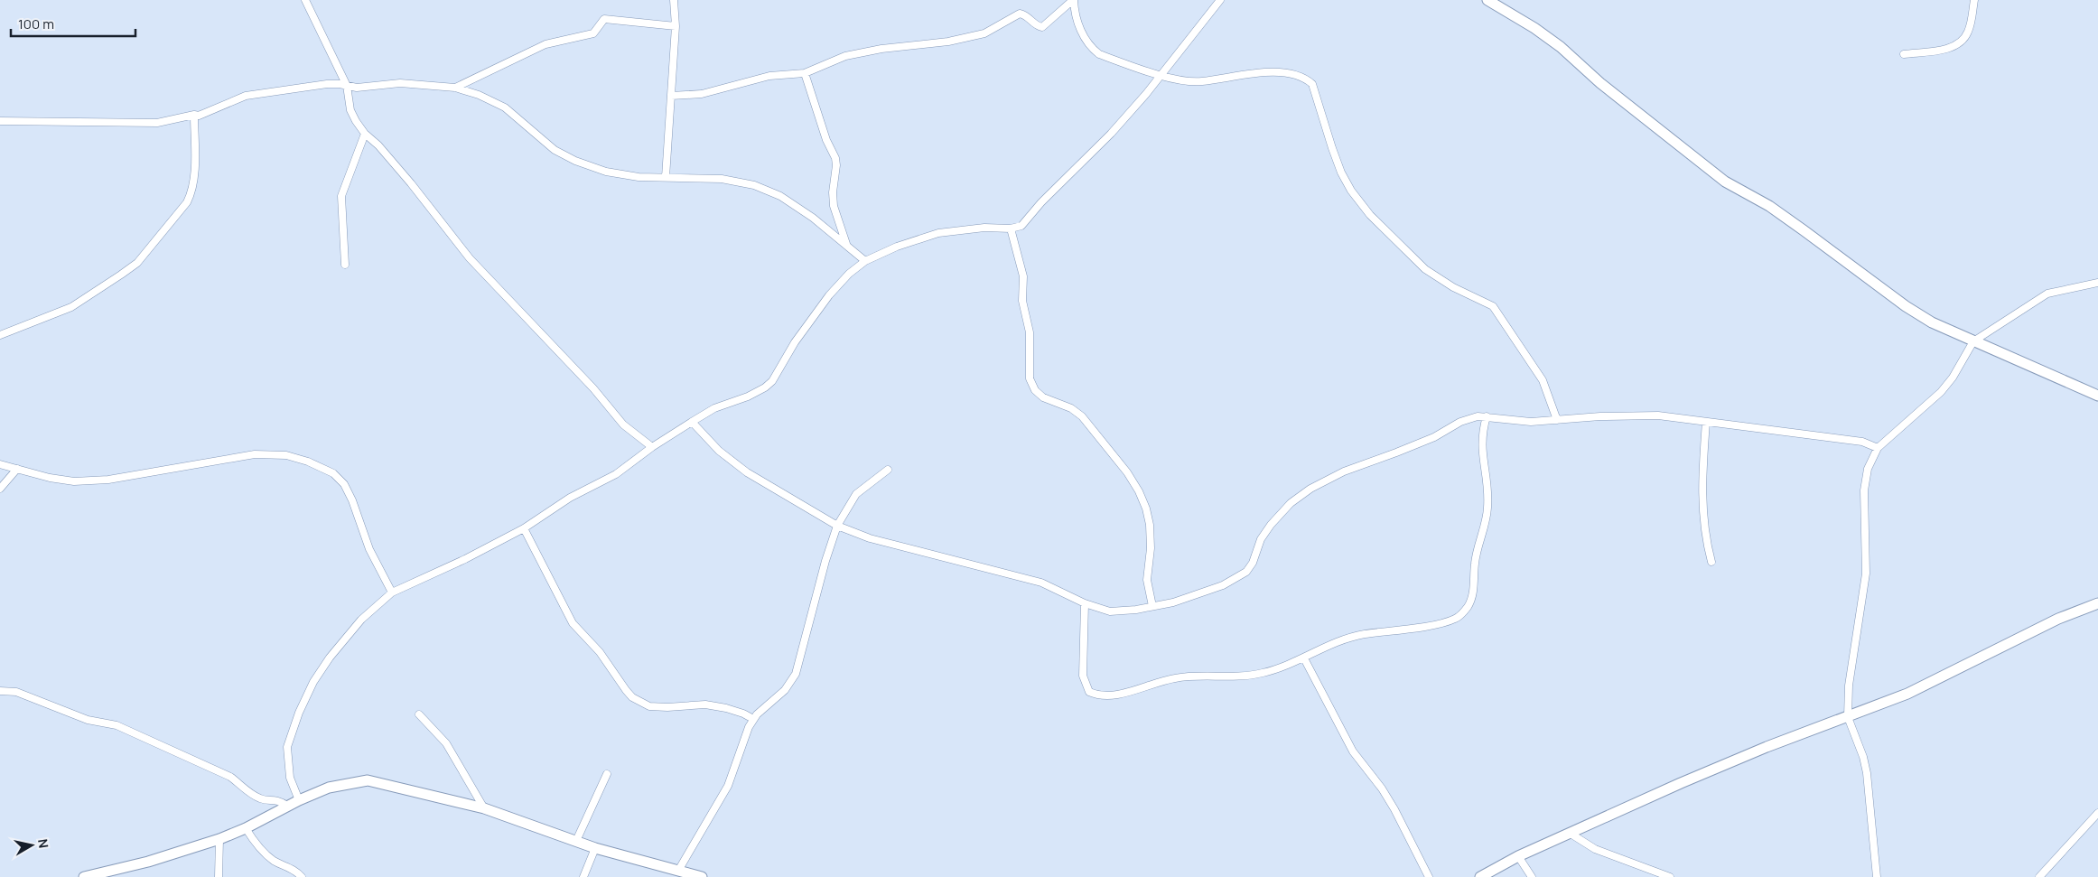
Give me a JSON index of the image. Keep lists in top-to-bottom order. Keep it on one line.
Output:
{"scale_bar":"100 m","north":"right"}
